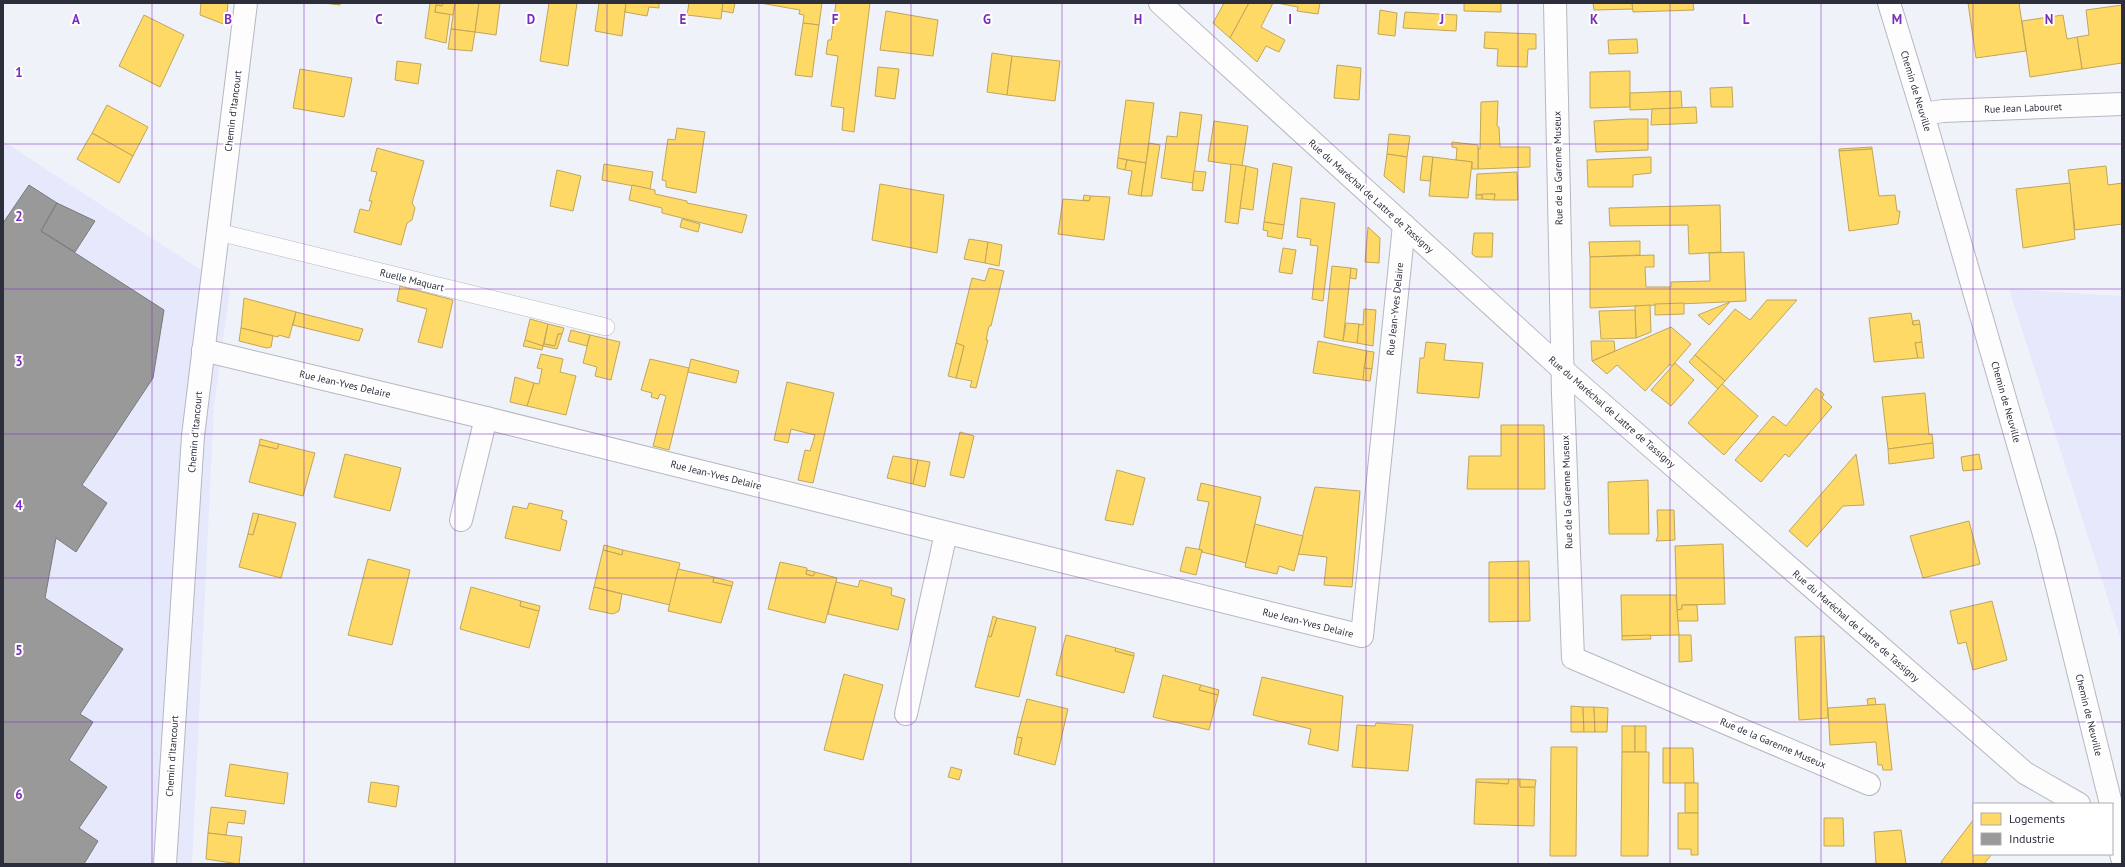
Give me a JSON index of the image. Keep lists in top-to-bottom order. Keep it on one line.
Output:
{"streets":{"street":["Chemin de Neuville","Rue Jean Labouret","Chemin d'Itancourt","Rue de la Garenne Museux","Rue du Maréchal de Lattre de Tassigny","Rue Jean-Yves Delaire"],"lane":["Ruelle Maquart"]},"crossings":[["Chemin de Neuville","Rue Jean Labouret"],["Chemin d'Itancourt","Ruelle Maquart"],["Chemin d'Itancourt","Rue Jean-Yves Delaire"],["Rue de la Garenne Museux","Rue du Maréchal de Lattre de Tassigny"],["Rue du Maréchal de Lattre de Tassigny","Rue Jean-Yves Delaire"]],"legend":["Logements","Industrie"],"grid":{"columns":["A","B","C","D","E","F","G","H","I","J","K","L","M","N"],"rows":["1","2","3","4","5","6"]}}
